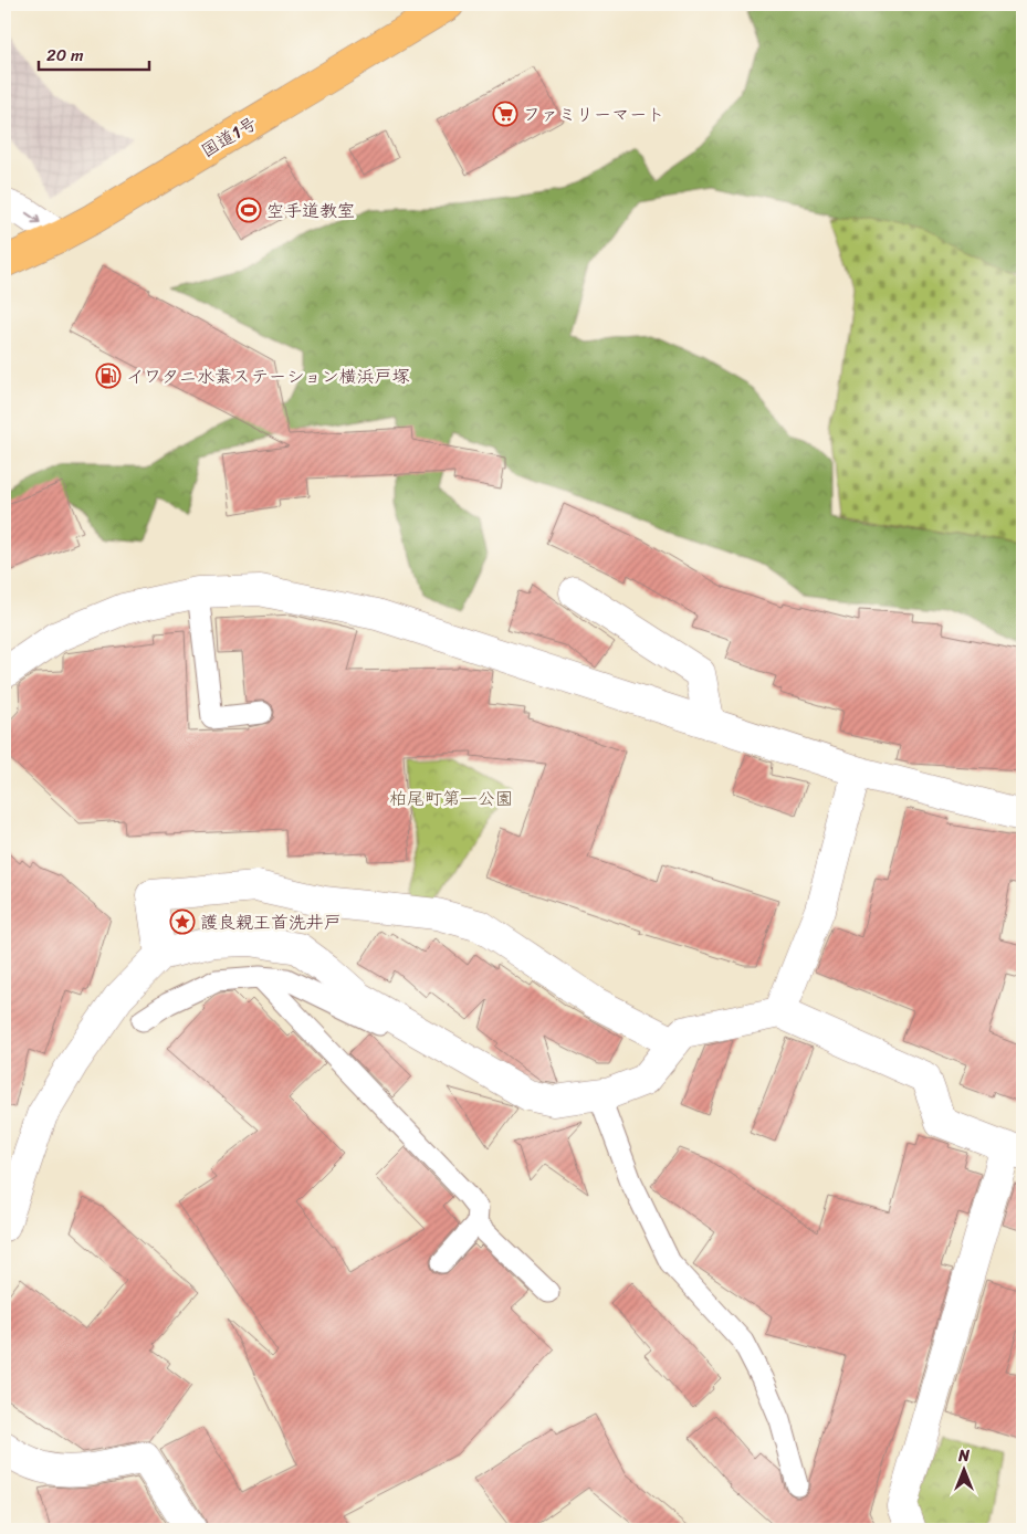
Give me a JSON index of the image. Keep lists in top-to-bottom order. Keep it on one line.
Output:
{"streets":{"highway":["国道1号"]},"parks":["柏尾町第一公園"],"places":{"supermarket":["ファミリーマート"],"sports":["空手道教室"],"fuel station":["イワタニ水素ステーション横浜戸塚"],"place":["護良親王首洗井戸"]},"scale_bar":"20 m","north":"top"}
